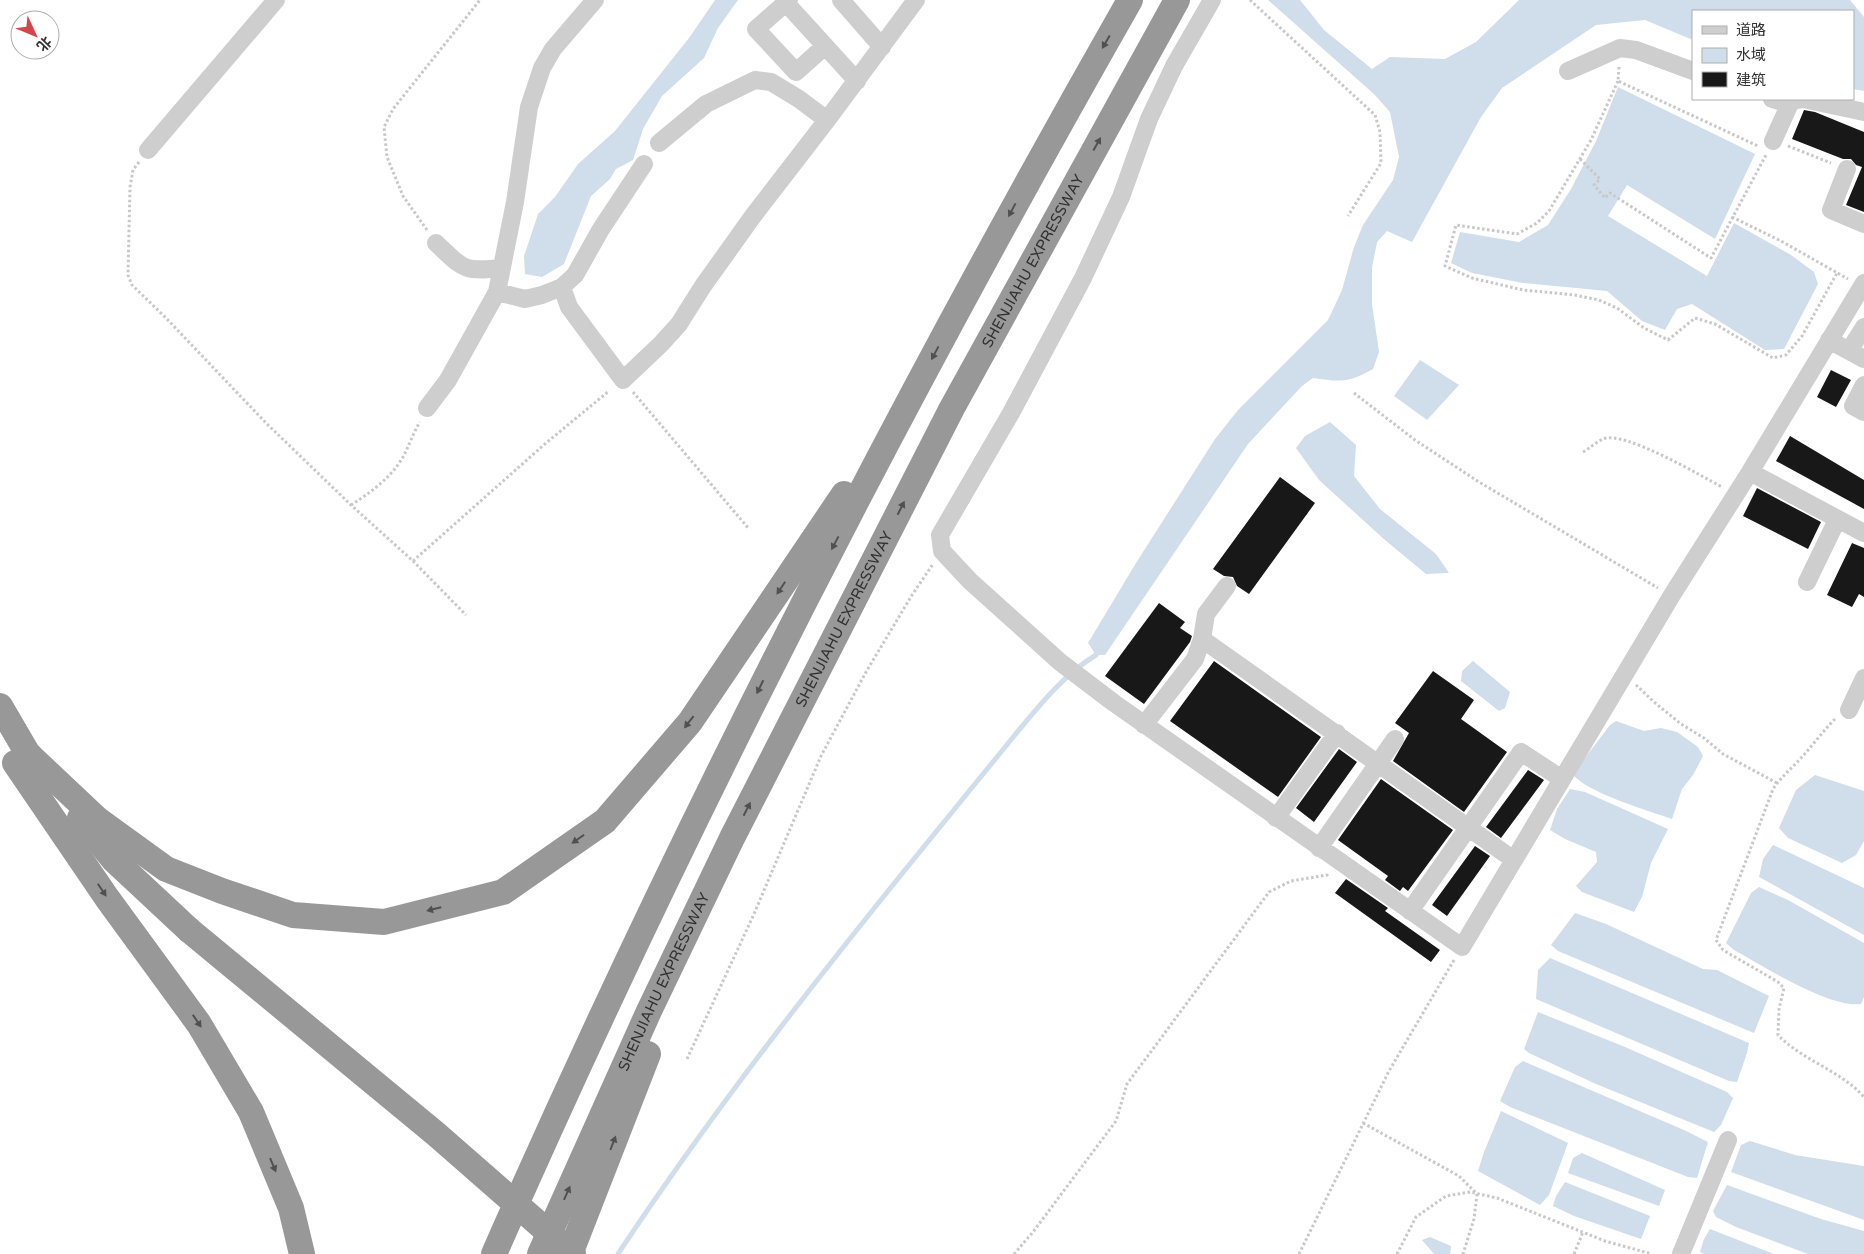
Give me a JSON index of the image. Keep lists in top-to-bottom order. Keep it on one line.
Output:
{"streets":{"highway":["SHENJIAHU EXPRESSWAY"]},"legend":["道路","水域","建筑"],"north":"bottom right"}
